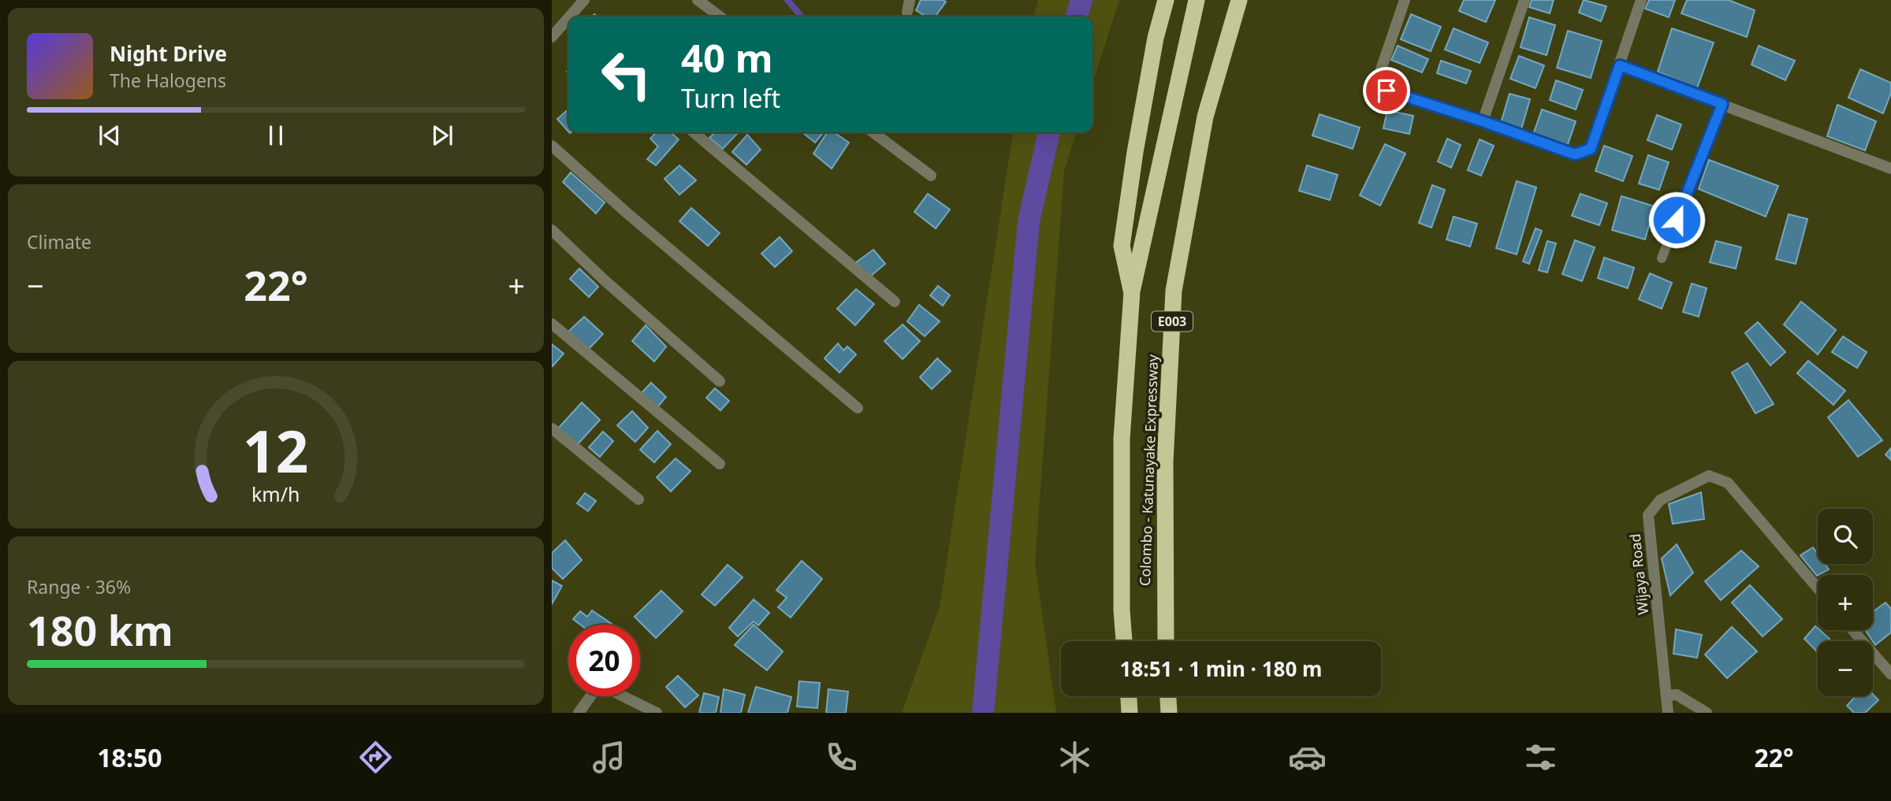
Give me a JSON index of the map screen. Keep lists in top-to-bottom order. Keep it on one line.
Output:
{"streets":{"highway":["E003","Colombo - Katunayake Expressway"],"street":["Wijaya Road"]},"page":{"turn":["40 m","Turn left"],"song":["Night Drive","The Halogens"],"tile":["Climate",["Range · 36%","180 km"]],"heat":["−","22°","+"],"map_buttons":["+","−"],"limit":"20","trip":"18:51 · 1 min · 180 m","tabs":["18:50","22°"],"gauge":["12","km/h"]}}
